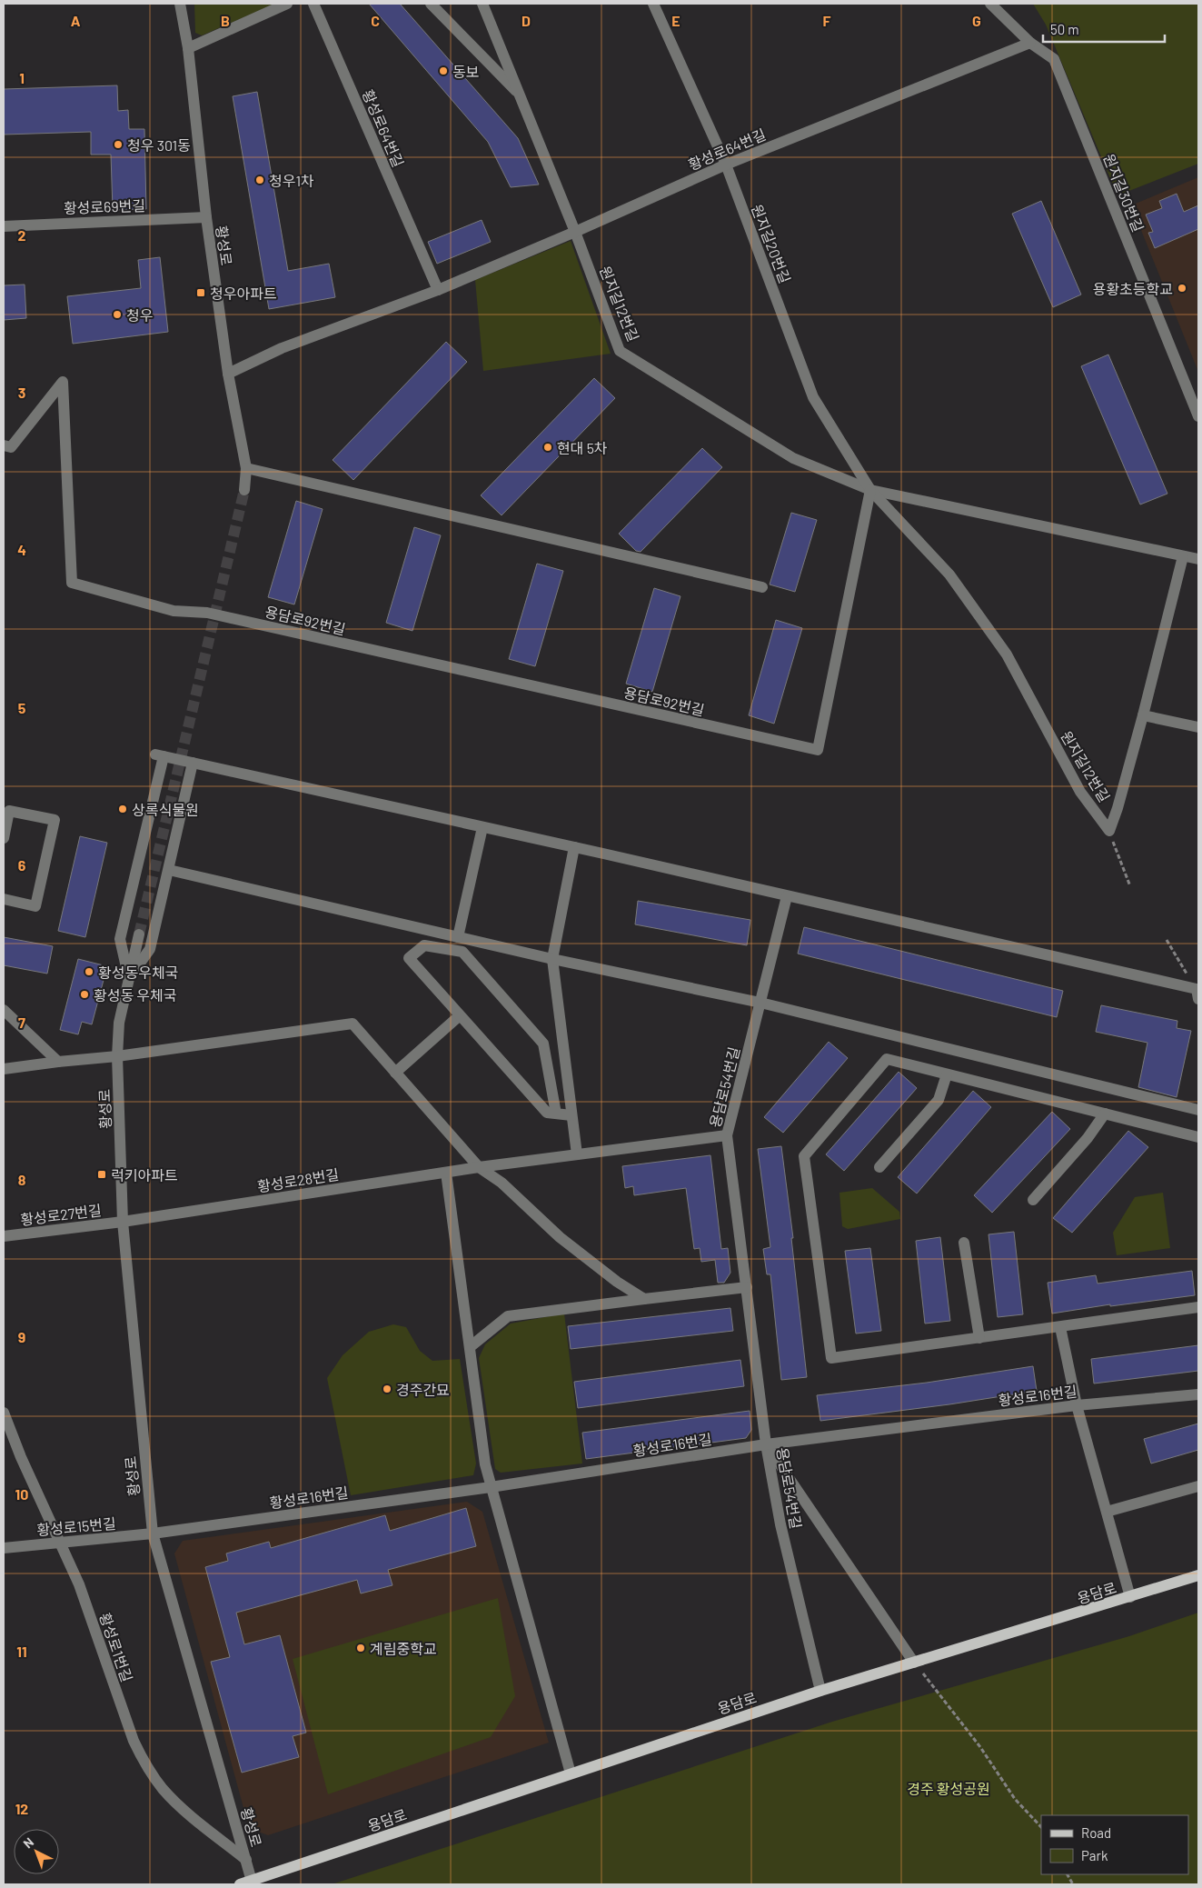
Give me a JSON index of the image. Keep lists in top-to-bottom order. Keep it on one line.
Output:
{"streets":{"main road":["용담로"],"street":["황성로64번길","원지길30번길","황성로69번길","원지길20번길","황성로","원지길12번길","용담로92번길","용담로54번길","황성로28번길","황성로27번길","황성로16번길","황성로15번길","황성로1번길"]},"crossings":[["황성로64번길","원지길30번길"],["황성로64번길","원지길20번길"],["황성로64번길","황성로"],["황성로64번길","원지길12번길"],["황성로69번길","황성로"],["원지길20번길","원지길12번길"],["원지길20번길","용담로92번길"],["황성로","황성로28번길"],["황성로","황성로27번길"],["황성로","황성로16번길"],["황성로","황성로15번길"],["황성로","용담로"],["황성로","황성로1번길"],["원지길12번길","용담로92번길"],["용담로54번길","황성로28번길"],["용담로54번길","황성로16번길"],["용담로54번길","용담로"],["황성로28번길","황성로27번길"],["황성로16번길","황성로15번길"],["황성로16번길","용담로"],["황성로15번길","황성로1번길"]],"parks":["경주 황성공원"],"places":{"other":["동보","청우 301동","청우1차","용황초등학교","청우","현대 5차","상록식물원","황성동우체국","황성동 우체국","경주간묘","계림중학교"],"transit":["청우아파트","럭키아파트"]},"legend":["Road","Park"],"scale_bar":"50 m","north":"top left","grid":{"columns":["A","B","C","D","E","F","G"],"rows":["1","2","3","4","5","6","7","8","9","10","11","12"]}}
